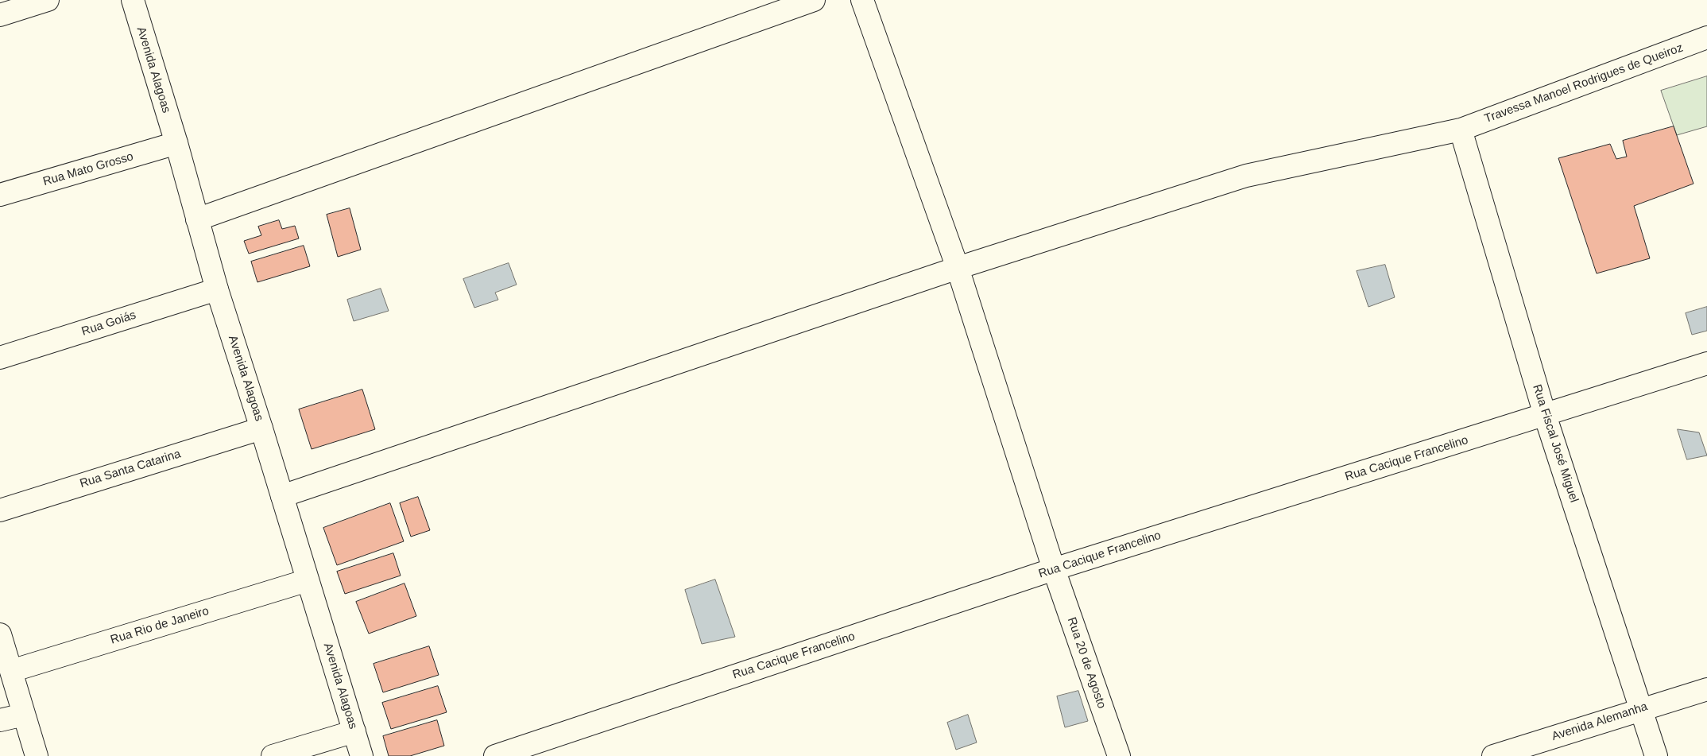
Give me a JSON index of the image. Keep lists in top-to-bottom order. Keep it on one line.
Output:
{"streets":{"street":["Avenida Alagoas","Travessa Manoel Rodrigues de Queiroz","Rua Mato Grosso","Rua Goiás","Rua Fiscal José Miguel","Rua Cacique Francelino","Rua Santa Catarina","Rua Rio de Janeiro","Rua 20 de Agosto","Avenida Alemanha"]},"crossings":[["Avenida Alagoas","Travessa Manoel Rodrigues de Queiroz"],["Avenida Alagoas","Rua Mato Grosso"],["Avenida Alagoas","Rua Goiás"],["Avenida Alagoas","Rua Santa Catarina"],["Avenida Alagoas","Rua Rio de Janeiro"],["Travessa Manoel Rodrigues de Queiroz","Rua Fiscal José Miguel"],["Travessa Manoel Rodrigues de Queiroz","Rua 20 de Agosto"],["Rua Fiscal José Miguel","Rua Cacique Francelino"],["Rua Fiscal José Miguel","Avenida Alemanha"],["Rua Cacique Francelino","Rua 20 de Agosto"]]}
